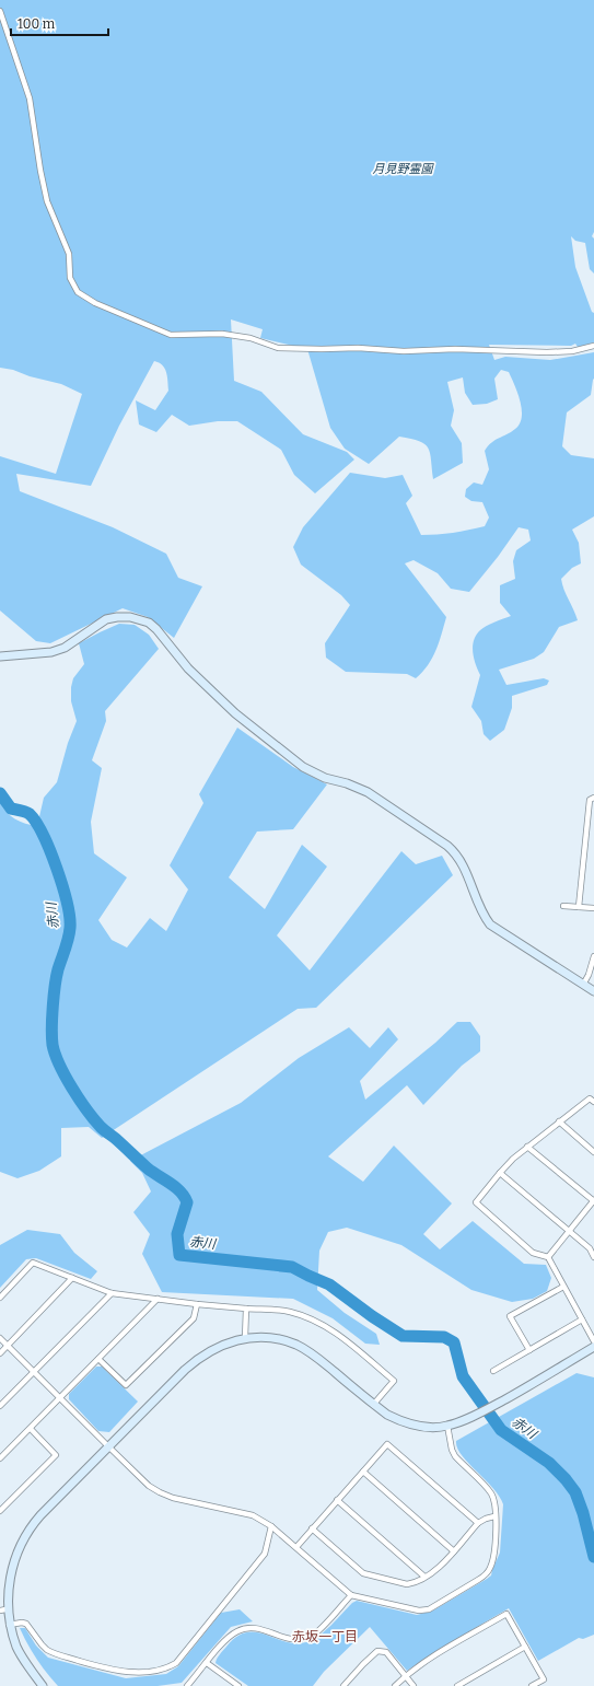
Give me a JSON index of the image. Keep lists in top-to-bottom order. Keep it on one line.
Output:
{"districts":["赤坂一丁目"],"water":["赤川"],"parks":["月見野霊園"],"scale_bar":"100 m"}
